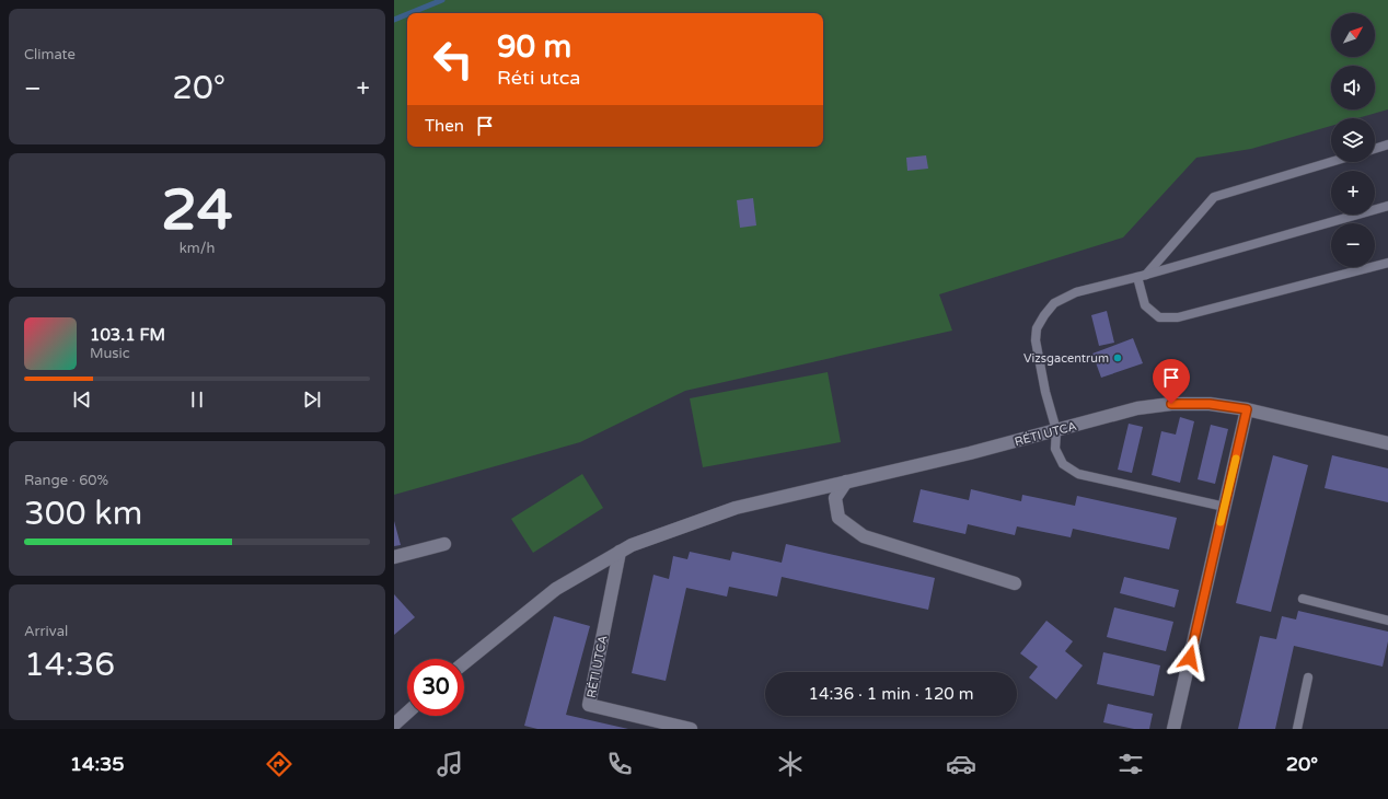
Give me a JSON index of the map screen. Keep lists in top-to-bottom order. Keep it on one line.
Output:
{"streets":{"street":["RÉTI UTCA"]},"places":["Vizsgacentrum"],"north":"top right","page":{"tile":["Climate",["24","km/h"],["Range · 60%","300 km"],["Arrival","14:36"]],"map_buttons":["+","−"],"turn":["90 m","Réti utca"],"heat":["−","20°","+"],"then":"Then","song":["103.1 FM","Music"],"limit":"30","trip":"14:36 · 1 min · 120 m","tabs":["14:35","20°"]}}
